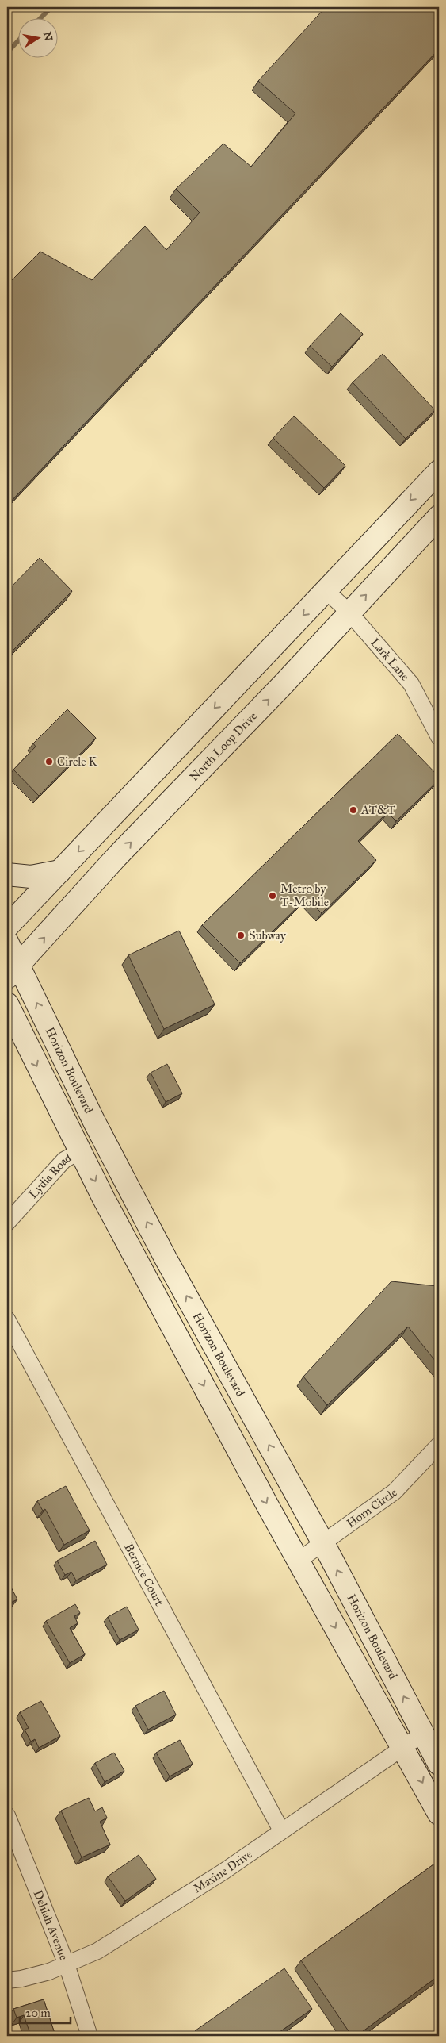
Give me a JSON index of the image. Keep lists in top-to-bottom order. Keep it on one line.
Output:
{"streets":{"main road":["North Loop Drive","Horizon Boulevard"],"street":["Lark Lane","Lydia Road","Horn Circle","Bernice Court","Maxine Drive","Delilah Avenue"]},"crossings":[["Lark Lane","North Loop Drive"],["North Loop Drive","Horizon Boulevard"],["Horizon Boulevard","Horn Circle"],["Horizon Boulevard","Maxine Drive"],["Bernice Court","Maxine Drive"],["Maxine Drive","Delilah Avenue"]],"places":["Circle K","AT&T","Metro by T-Mobile","Subway"],"scale_bar":"20 m","north":"right"}
